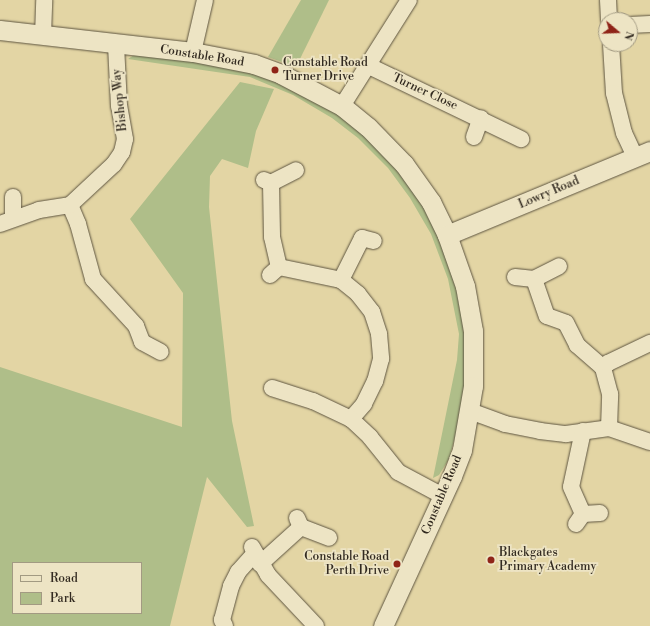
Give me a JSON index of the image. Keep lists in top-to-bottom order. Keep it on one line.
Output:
{"streets":{"street":["Constable Road","Turner Close","Bishop Way","Lowry Road"]},"crossings":[["Constable Road","Bishop Way"],["Constable Road","Lowry Road"]],"places":["Constable Road Turner Drive","Blackgates Primary Academy","Constable Road Perth Drive"],"legend":["Road","Park"],"north":"right"}
